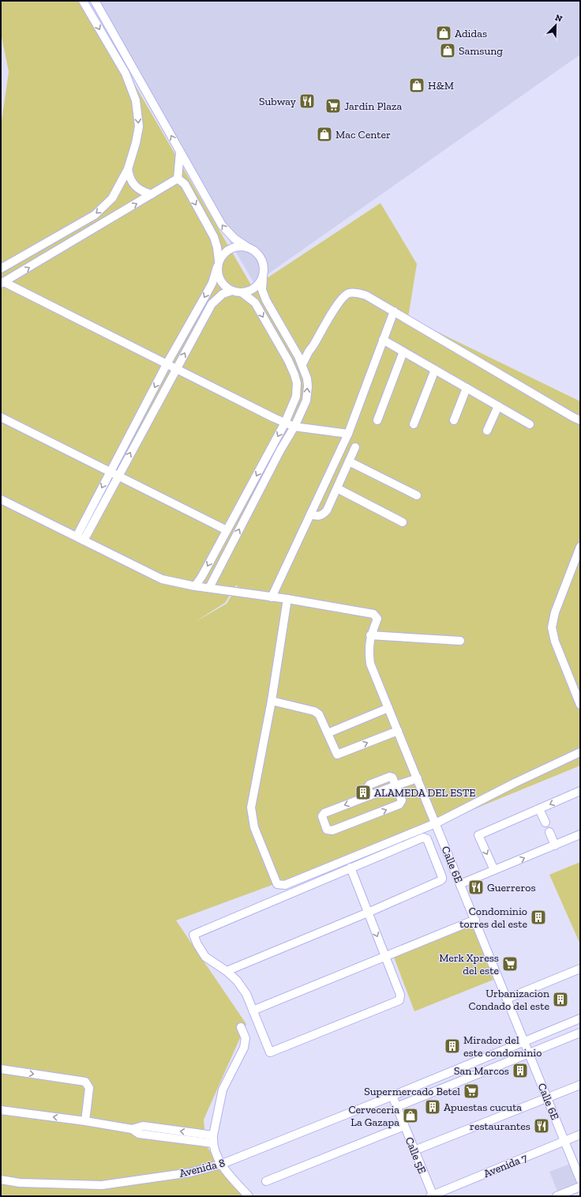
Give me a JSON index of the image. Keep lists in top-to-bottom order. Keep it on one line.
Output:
{"streets":{"street":["Calle 6E","Calle 5E","Avenida 7","Avenida 8"]},"crossings":[["Calle 6E","Avenida 7"],["Calle 6E","Avenida 8"],["Calle 5E","Avenida 7"],["Calle 5E","Avenida 8"]],"places":{"shop":["Adidas","Samsung","H&M","Mac Center","Cerveceria La Gazapa"],"restaurant":["Subway","Guerreros","restaurantes"],"supermarket":["Jardín Plaza","Merk Xpress del este","Supermercado Betel"],"building":["ALAMEDA DEL ESTE","Condominio torres del este","Urbanizacion Condado del este","Mirador del este condominio","San Marcos","Apuestas cucuta"]},"north":"top right"}
